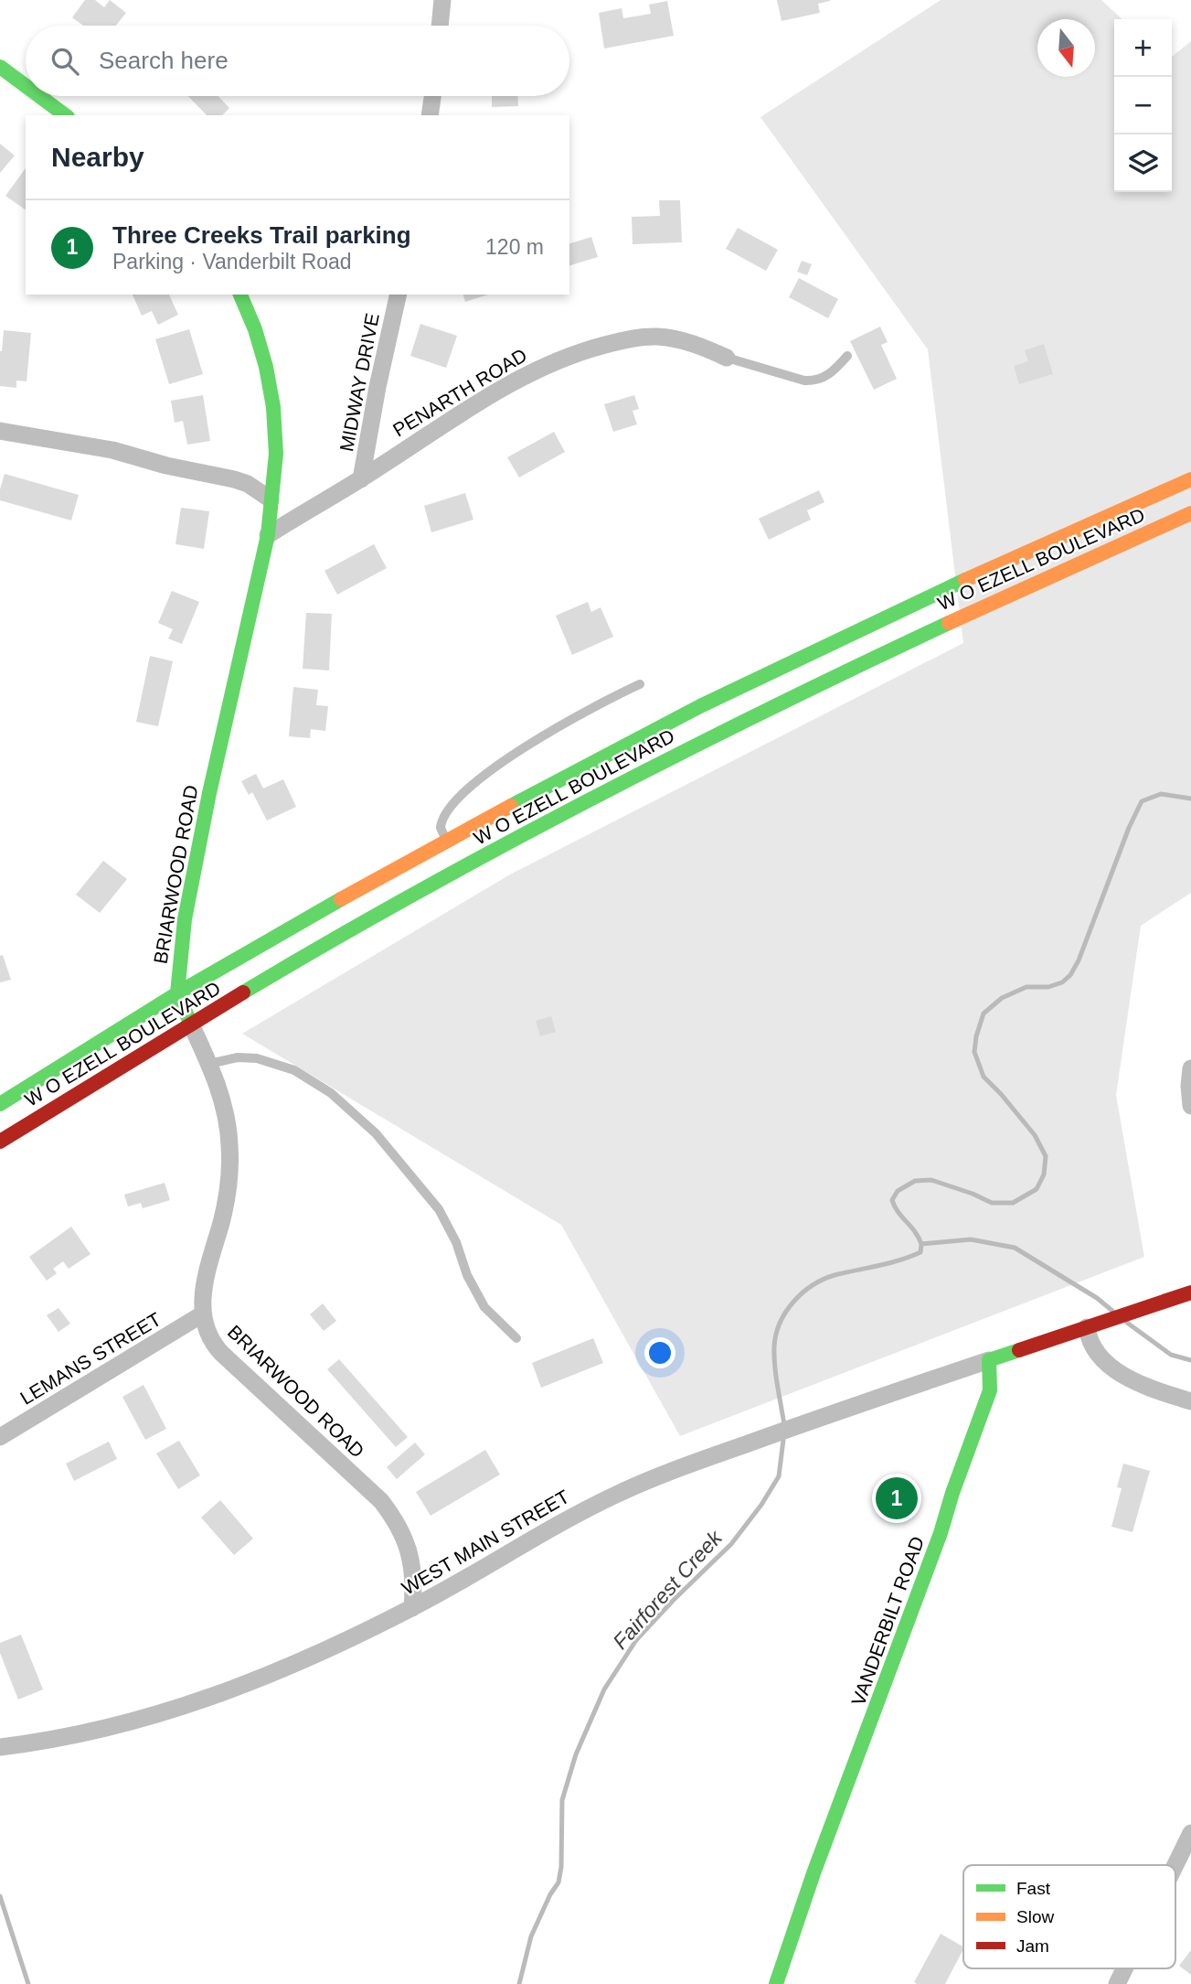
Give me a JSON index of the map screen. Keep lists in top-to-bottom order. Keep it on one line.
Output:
{"streets":{"main road":["W O EZELL BOULEVARD","BRIARWOOD ROAD","VANDERBILT ROAD"],"street":["MIDWAY DRIVE","PENARTH ROAD","LEMANS STREET","WEST MAIN STREET"]},"crossings":[["MIDWAY DRIVE","PENARTH ROAD"],["PENARTH ROAD","BRIARWOOD ROAD"],["W O EZELL BOULEVARD","BRIARWOOD ROAD"],["BRIARWOOD ROAD","LEMANS STREET"],["BRIARWOOD ROAD","WEST MAIN STREET"],["WEST MAIN STREET","VANDERBILT ROAD"]],"water":["Fairforest Creek"],"legend":["Fast","Slow","Jam"],"north":"bottom","page":{"map_buttons":["+","−"],"search":"Search here","heading":"Nearby","list":[{"mark":"1","name":"Three Creeks Trail parking","note":"Parking · Vanderbilt Road","value":"120 m"}],"pins":"1"}}
